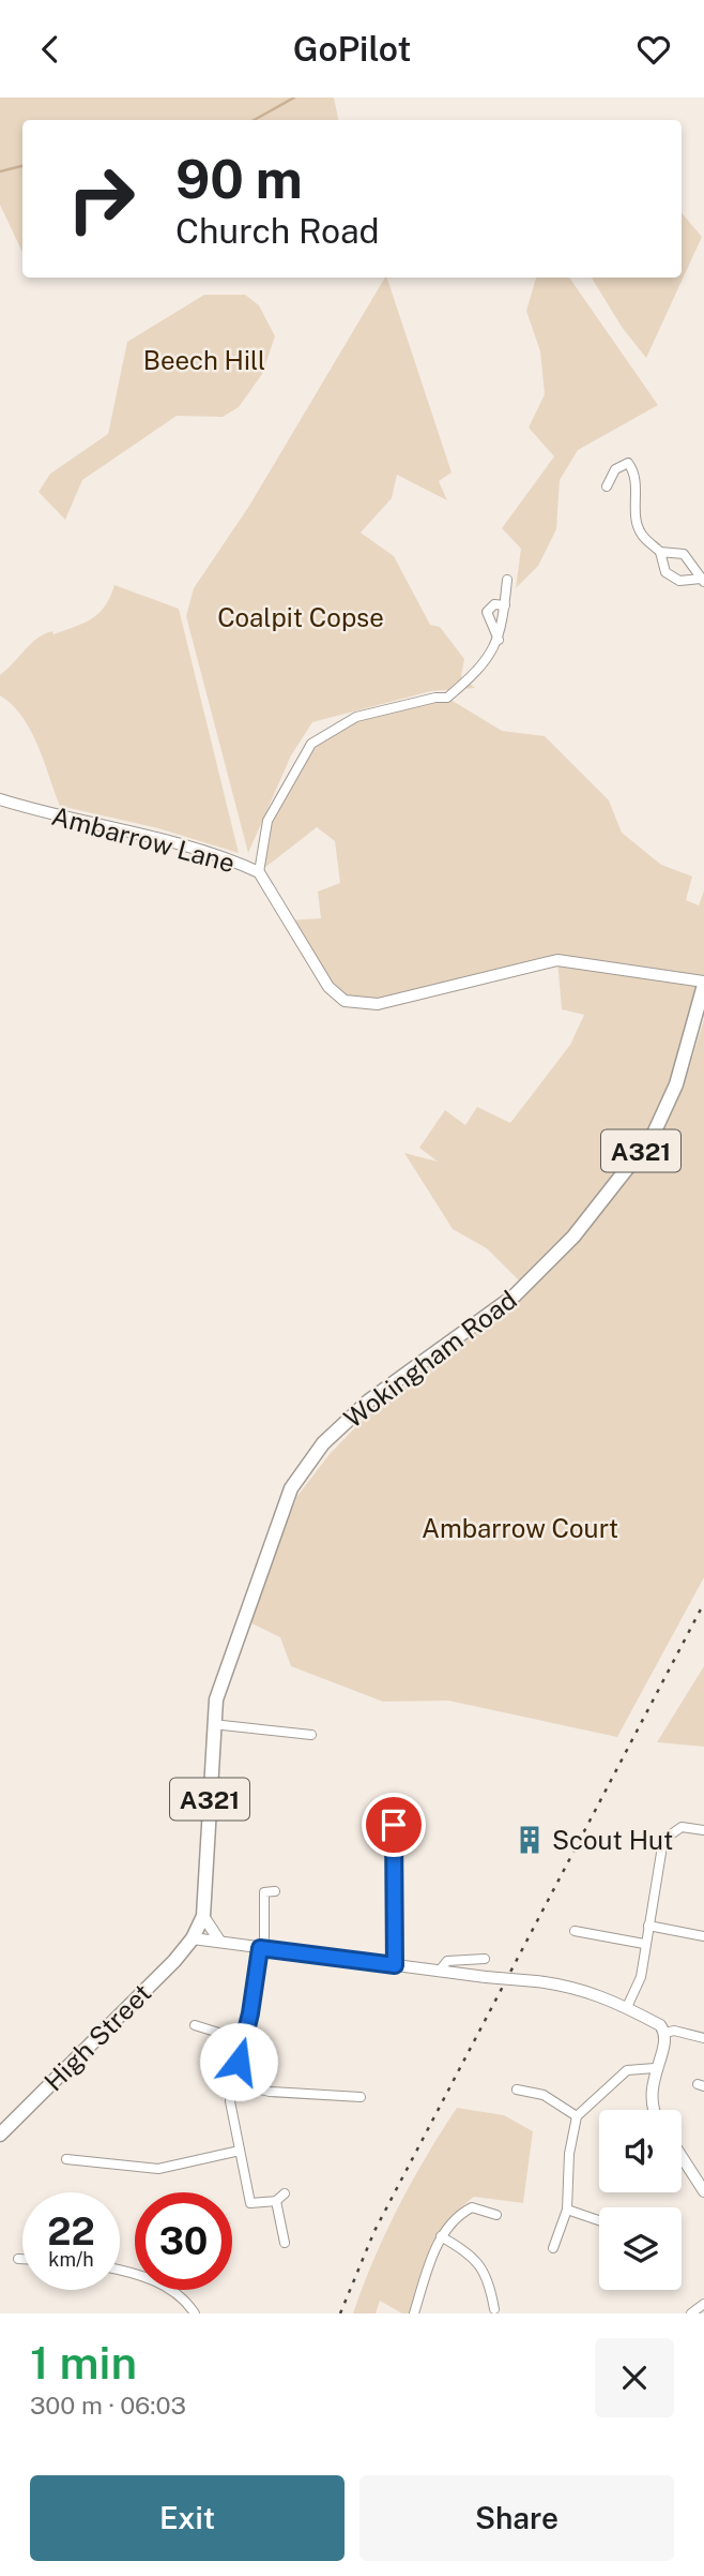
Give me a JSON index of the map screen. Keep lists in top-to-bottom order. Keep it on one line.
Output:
{"streets":{"main road":["A321","Wokingham Road","High Street"],"street":["Ambarrow Lane"]},"crossings":[["Ambarrow Lane","Wokingham Road"],["Wokingham Road","High Street"]],"parks":["Beech Hill","Coalpit Copse","Ambarrow Court"],"places":{"building":["Scout Hut"]},"page":{"header":"GoPilot","turn":["90 m","Church Road"],"speed":"22 km/h","limit":"30","heading":["1 min","300 m · 06:03"],"buttons":["Exit","Share"]}}
